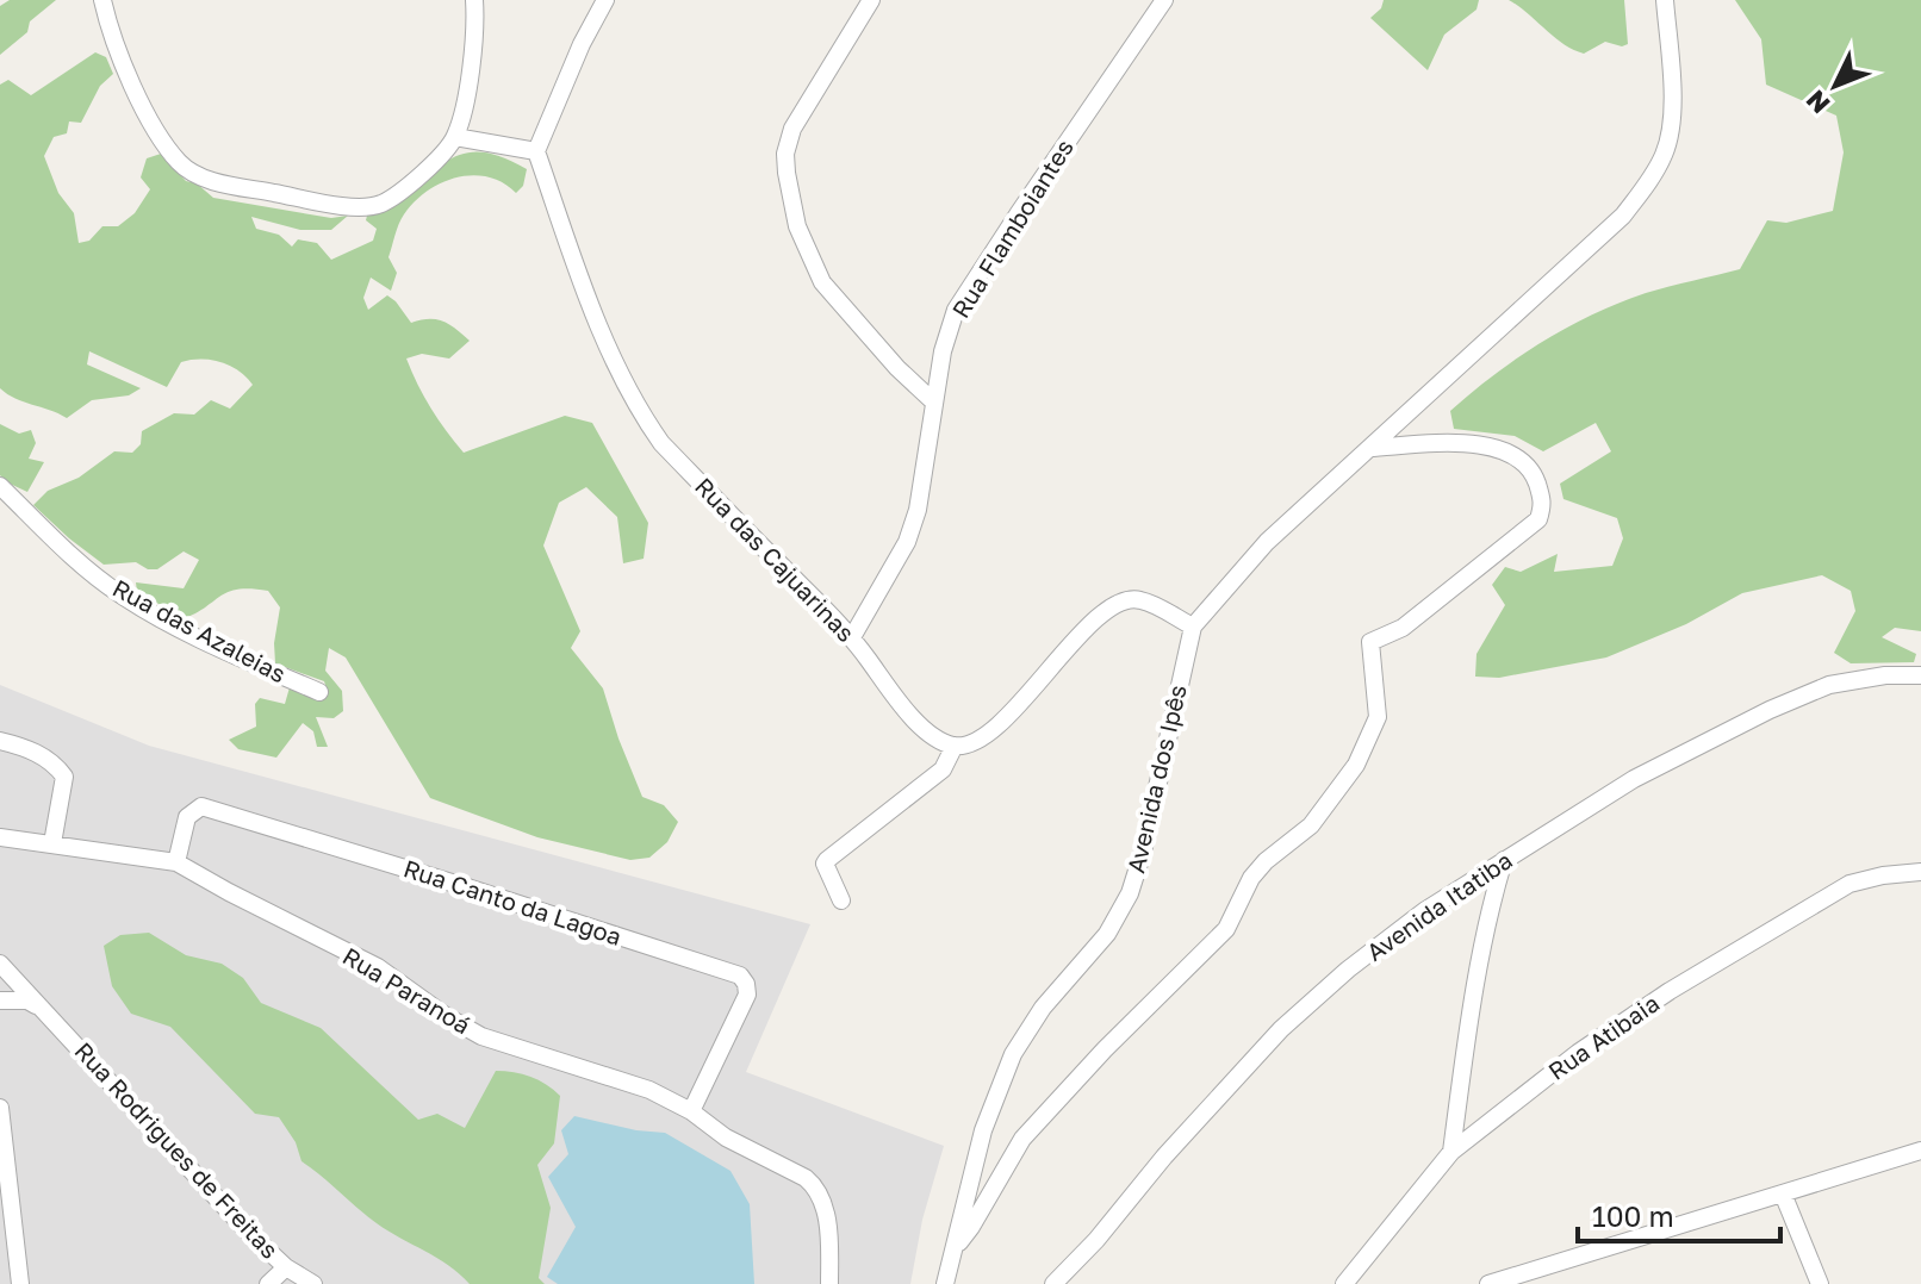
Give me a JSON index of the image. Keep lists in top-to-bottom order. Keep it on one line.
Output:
{"streets":{"street":["Rua Flamboiantes","Rua das Cajuarinas","Rua das Azaleias","Avenida dos Ipês","Rua Canto da Lagoa","Avenida Itatiba","Rua Paranoá","Rua Atibaia","Rua Rodrigues de Freitas"]},"crossings":[["Rua Flamboiantes","Rua das Cajuarinas"],["Rua Canto da Lagoa","Rua Paranoá"]],"scale_bar":"100 m","north":"bottom left"}
